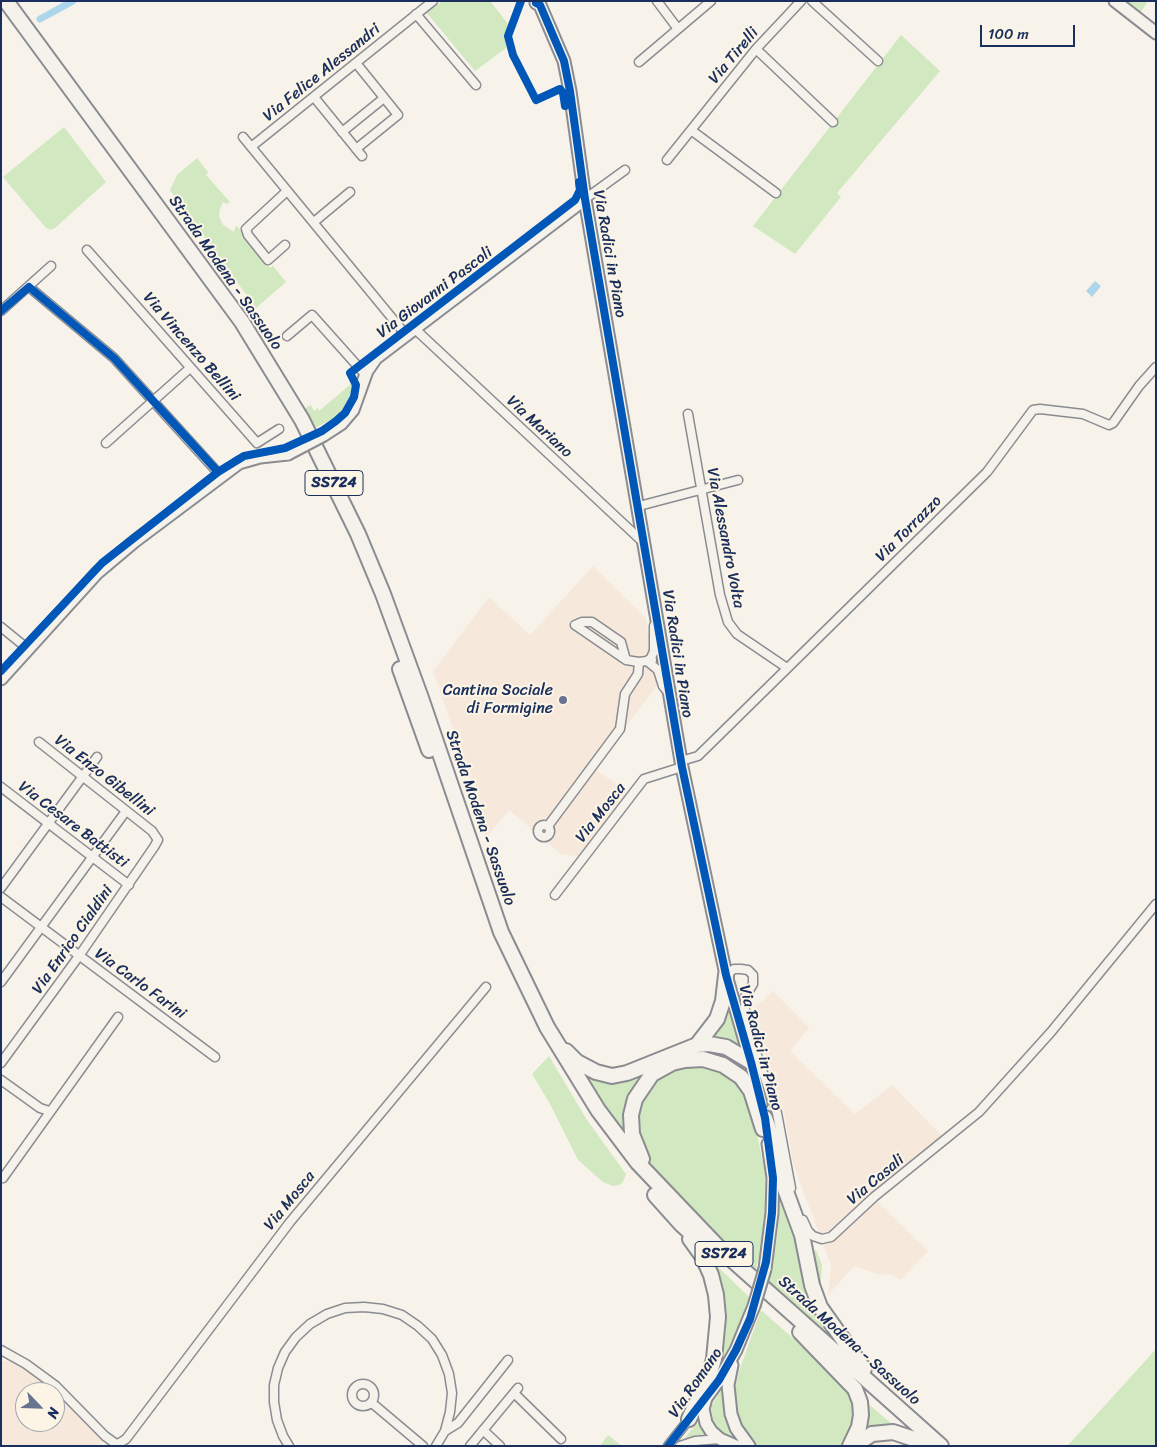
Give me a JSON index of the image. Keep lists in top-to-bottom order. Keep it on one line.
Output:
{"streets":{"highway":["Strada Modena - Sassuolo","SS724"],"street":["Via Tirelli","Via Felice Alessandri","Via Radici in Piano","Via Giovanni Pascoli","Via Vincenzo Bellini","Via Mariano","Via Torrazzo","Via Alessandro Volta","Via Enzo Gibellini","Via Mosca","Via Cesare Battisti","Via Enrico Cialdini","Via Carlo Farini","Via Casali","Via Romano"]},"crossings":[["Via Felice Alessandri","Via Mariano"],["Via Radici in Piano","Via Giovanni Pascoli"],["Via Radici in Piano","Via Mariano"],["Via Radici in Piano","Via Torrazzo"],["Via Radici in Piano","Via Mosca"],["Via Radici in Piano","Via Casali"],["Via Radici in Piano","Via Romano"],["Via Giovanni Pascoli","Via Mariano"],["Via Torrazzo","Via Alessandro Volta"],["Via Torrazzo","Via Mosca"],["Via Enzo Gibellini","Via Enrico Cialdini"],["Via Cesare Battisti","Via Enrico Cialdini"],["Via Enrico Cialdini","Via Carlo Farini"]],"places":["Cantina Sociale di Formigine"],"scale_bar":"100 m","north":"bottom right"}
